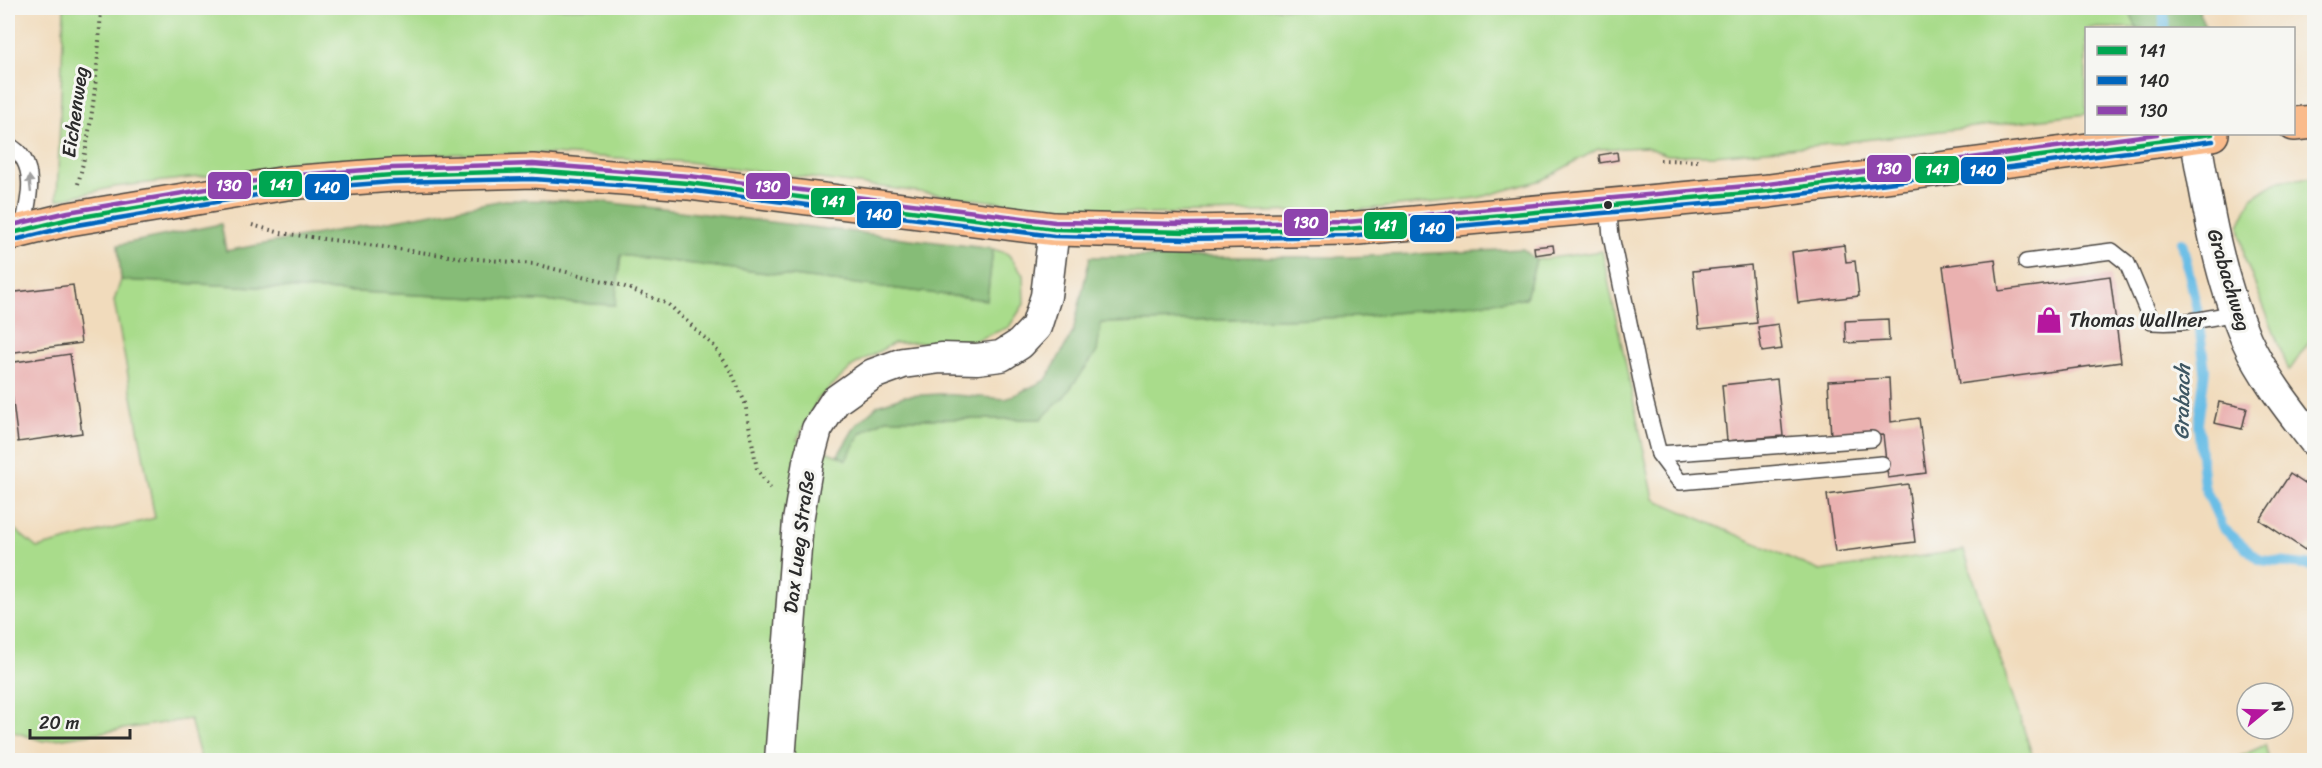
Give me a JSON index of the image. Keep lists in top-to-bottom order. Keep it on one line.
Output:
{"streets":{"street":["Grabachweg","Dax Lueg Straße"],"path":["Eichenweg"]},"water":["Grabach"],"places":{"shop":["Thomas Wallner"]},"lines":["transit line 141","transit line 130","transit line 140"],"legend":["141","140","130"],"scale_bar":"20 m","north":"right"}
